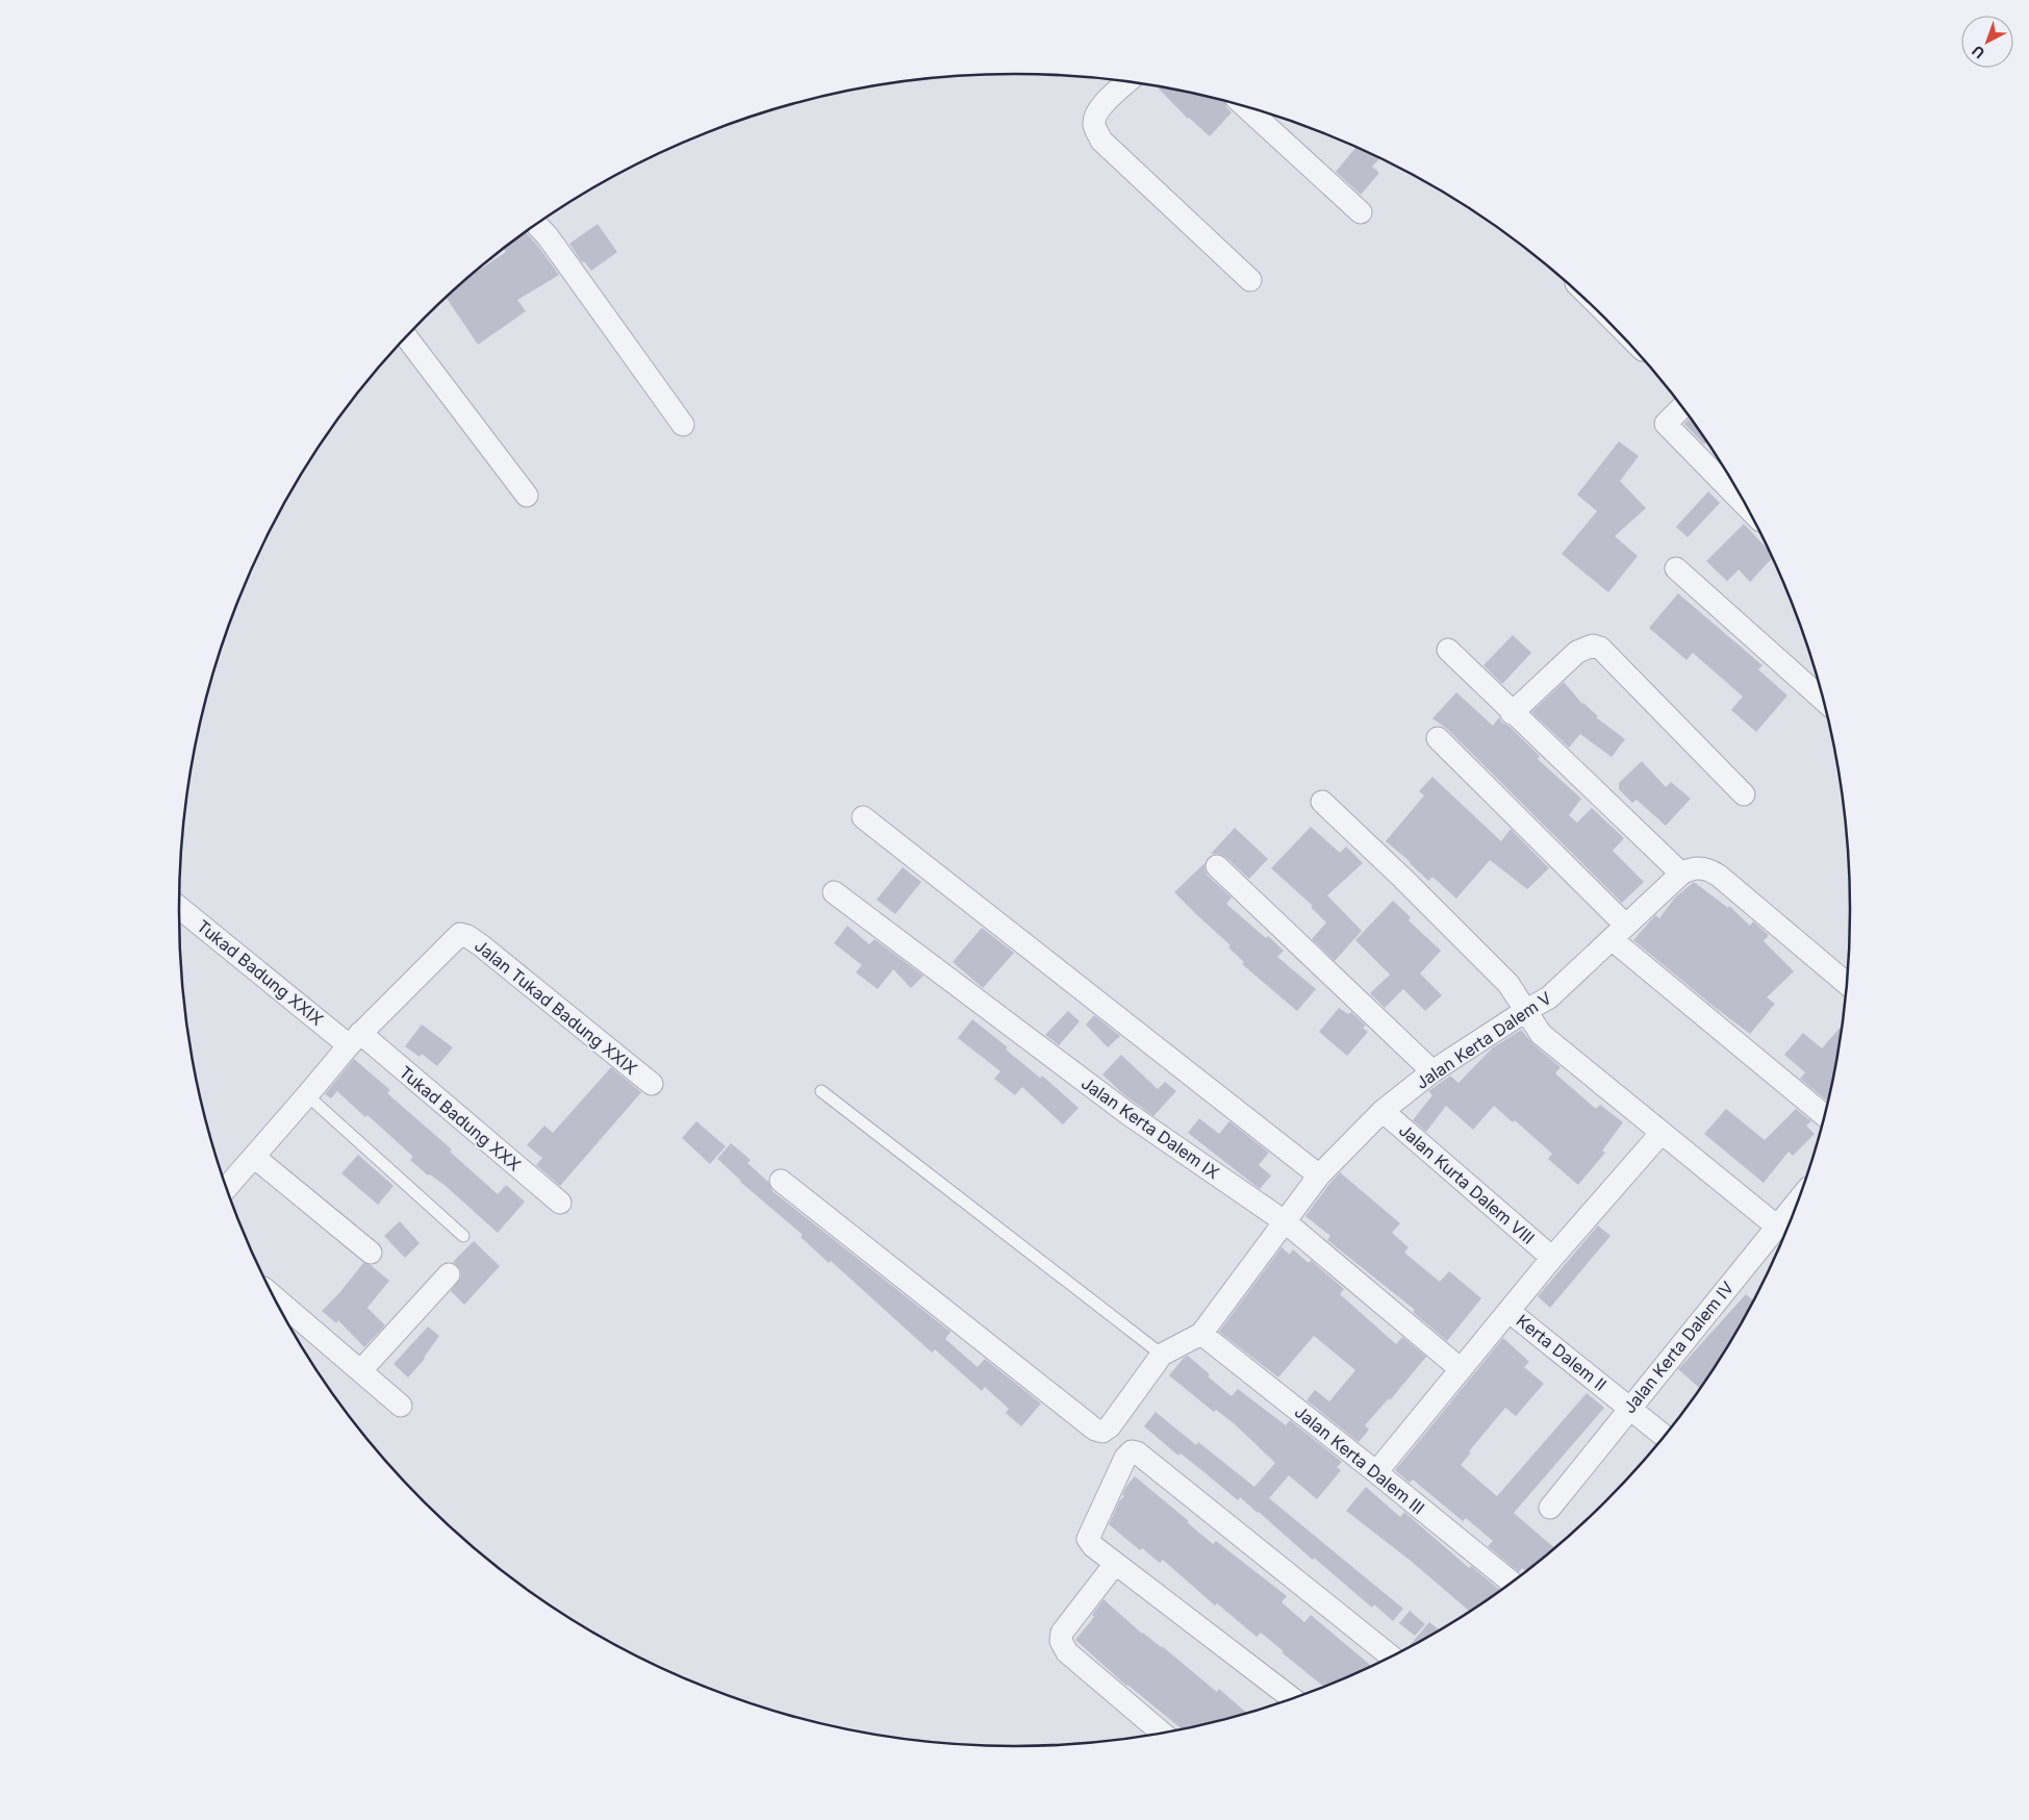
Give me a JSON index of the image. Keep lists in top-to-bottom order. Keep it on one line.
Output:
{"streets":{"street":["Tukad Badung XXIX","Jalan Tukad Badung XXIX","Jalan Kerta Dalem V","Tukad Badung XXX","Jalan Kerta Dalem IX","Jalan Kurta Dalem VIII","Jalan Kerta Dalem IV","Kerta Dalem II","Jalan Kerta Dalem III"]},"crossings":[["Tukad Badung XXIX","Jalan Tukad Badung XXIX"],["Tukad Badung XXIX","Tukad Badung XXX"],["Jalan Tukad Badung XXIX","Tukad Badung XXX"],["Jalan Kerta Dalem V","Jalan Kerta Dalem IX"],["Jalan Kerta Dalem V","Jalan Kurta Dalem VIII"],["Jalan Kerta Dalem V","Jalan Kerta Dalem III"],["Jalan Kerta Dalem IV","Kerta Dalem II"]],"north":"bottom left"}
